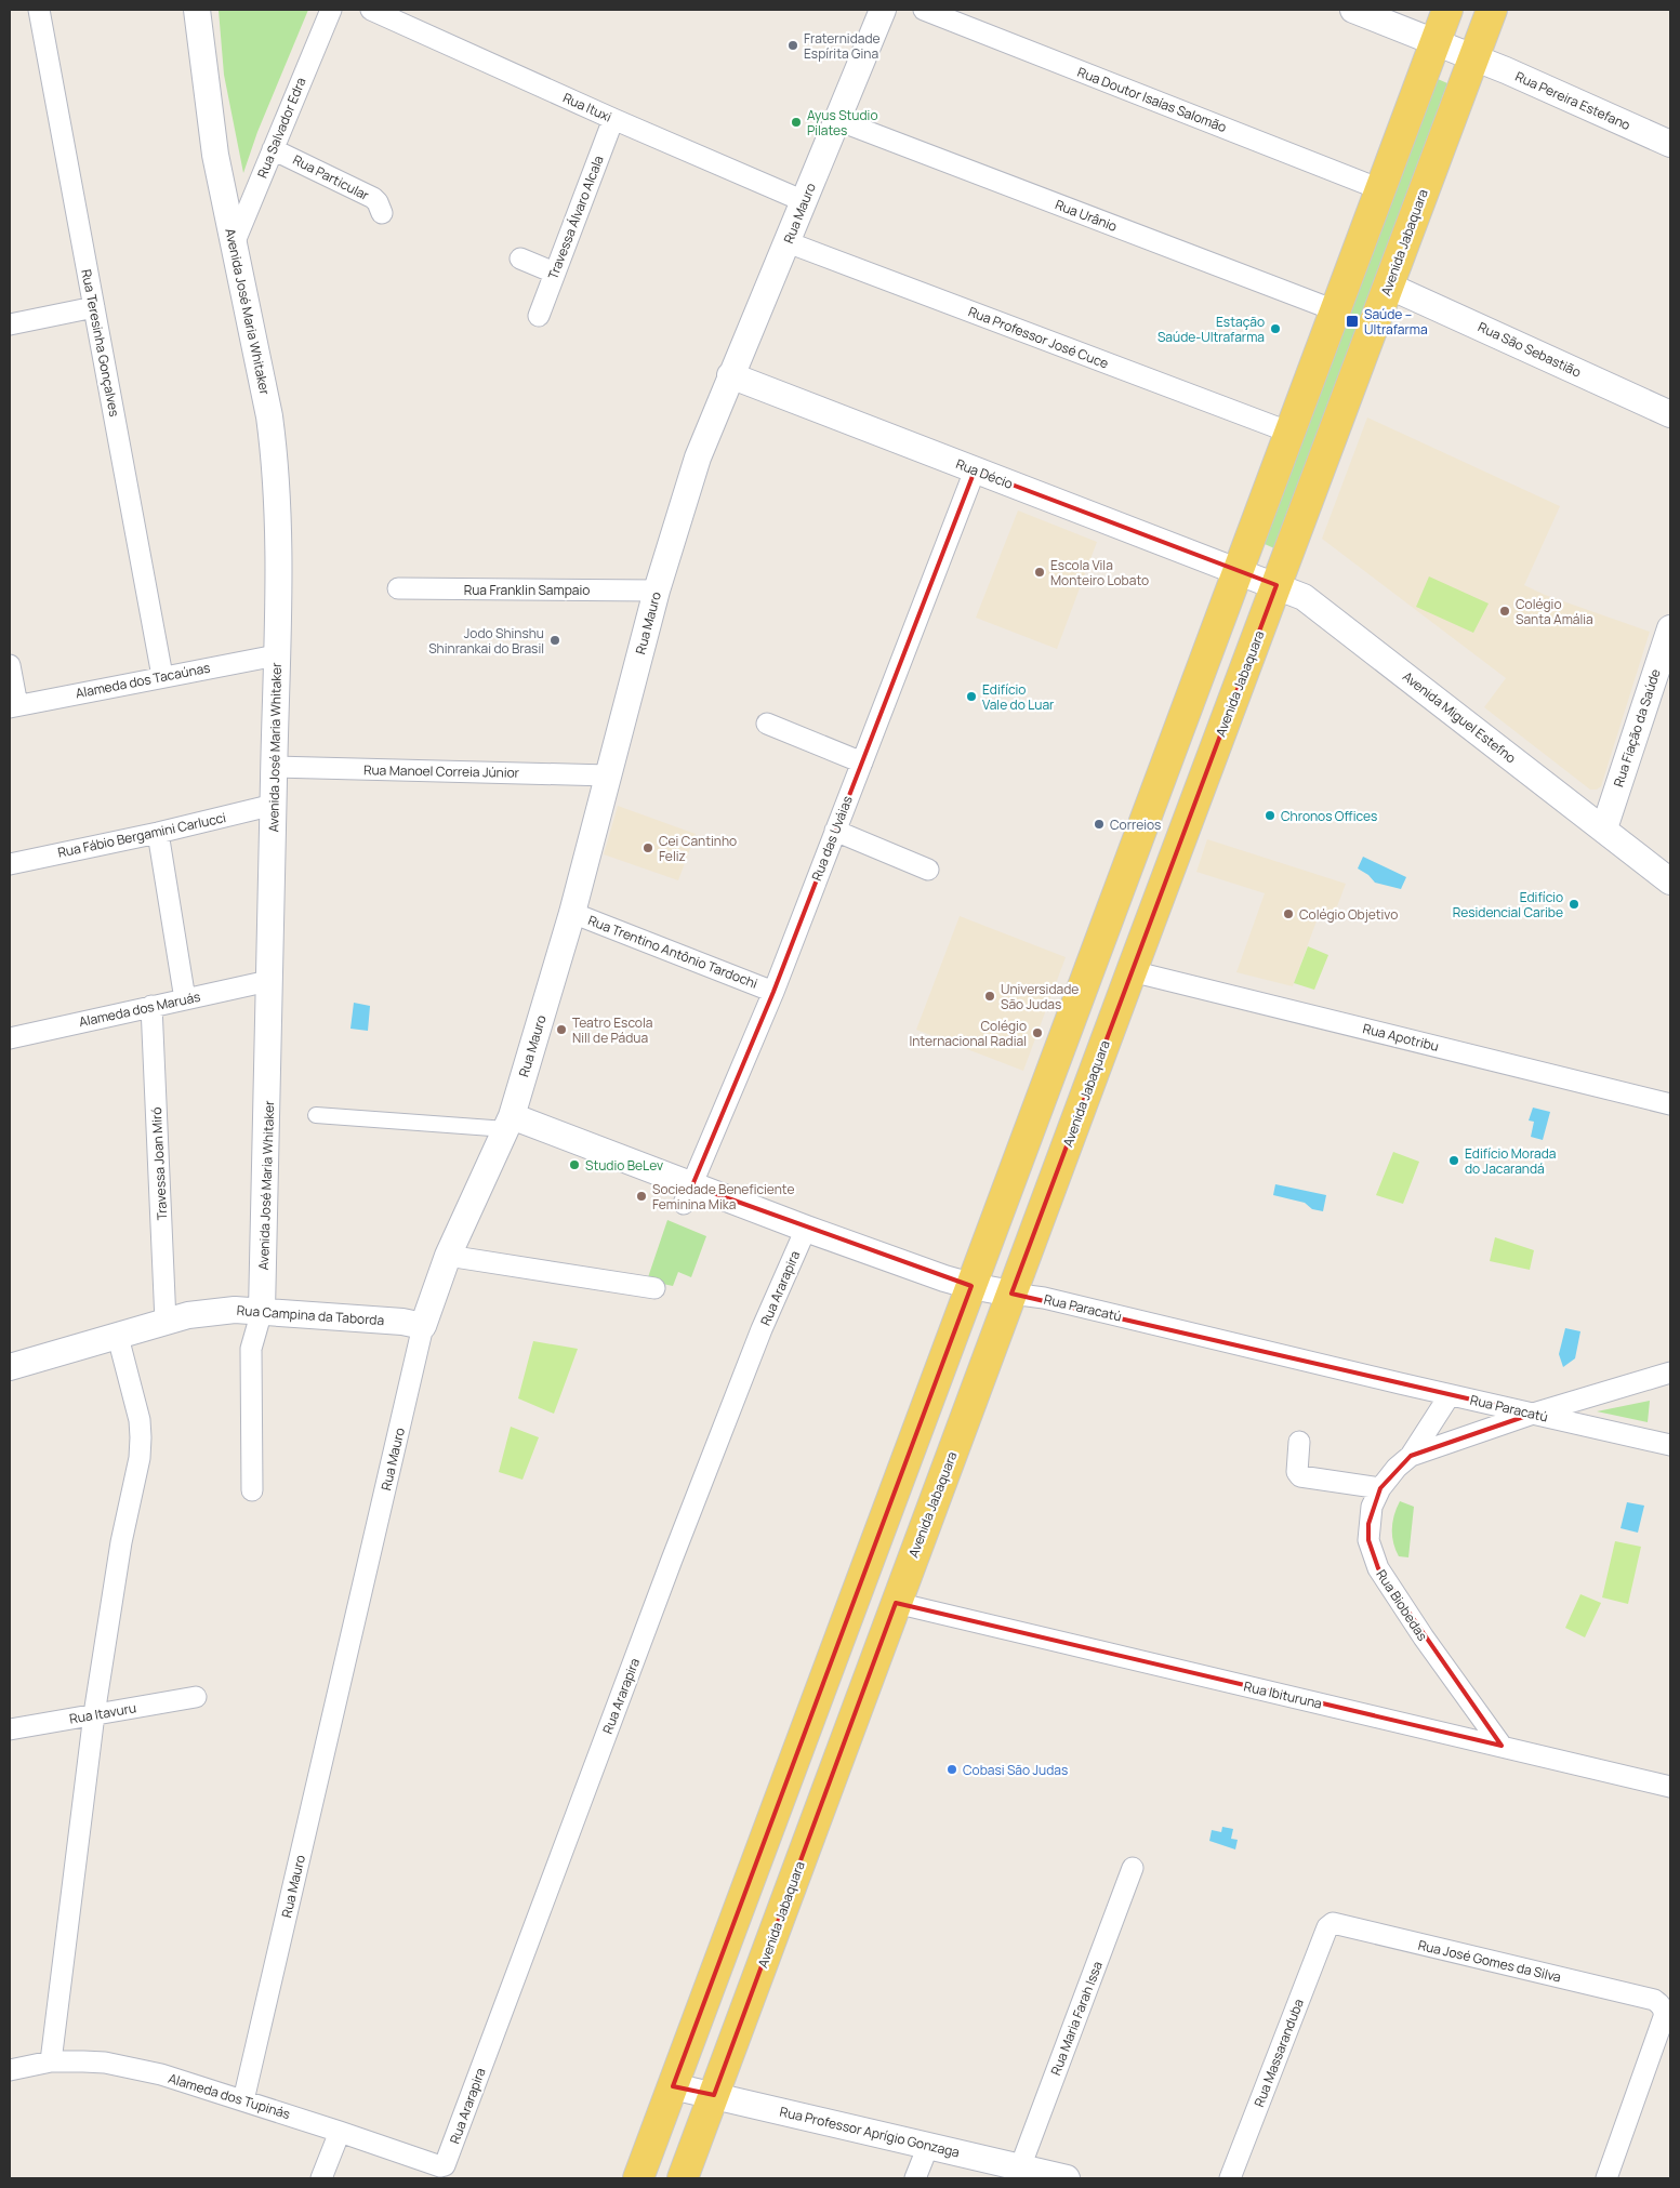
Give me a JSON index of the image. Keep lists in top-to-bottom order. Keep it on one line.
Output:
{"streets":{"main road":["Avenida Jabaquara"],"street":["Rua Doutor Isaías Salomão","Rua Pereira Estefano","Rua Ituxi","Rua Salvador Edra","Rua Particular","Rua Mauro","Rua Urânio","Travessa Álvaro Alcala","Avenida José Maria Whitaker","Rua Professor José Cuce","Rua Teresinha Gonçalves","Rua São Sebastião","Rua Décio","Rua Franklin Sampaio","Alameda dos Tacaúnas","Avenida Miguel Estefno","Rua Fiação da Saúde","Rua Manoel Correia Júnior","Rua Fábio Bergamini Carlucci","Rua das Uváias","Rua Trentino Antônio Tardochi","Alameda dos Maruás","Rua Apotribu","Travessa Joan Miró","Rua Ararapira","Rua Paracatú","Rua Campina da Taborda","Rua Biobedas","Rua Ibituruna","Rua Itavuru","Rua José Gomes da Silva","Rua Maria Farah Issa","Rua Massaranduba","Alameda dos Tupinás","Rua Professor Aprígio Gonzaga"]},"crossings":[["Rua Pereira Estefano","Avenida Jabaquara"],["Rua Ituxi","Rua Mauro"],["Rua Ituxi","Travessa Álvaro Alcala"],["Rua Salvador Edra","Rua Particular"],["Rua Salvador Edra","Avenida José Maria Whitaker"],["Rua Mauro","Rua Urânio"],["Rua Mauro","Rua Professor José Cuce"],["Rua Mauro","Rua Décio"],["Rua Mauro","Rua Franklin Sampaio"],["Rua Mauro","Rua Manoel Correia Júnior"],["Rua Mauro","Rua Trentino Antônio Tardochi"],["Rua Mauro","Rua Paracatú"],["Rua Mauro","Rua Campina da Taborda"],["Rua Mauro","Alameda dos Tupinás"],["Avenida Jabaquara","Rua São Sebastião"],["Avenida Jabaquara","Avenida Miguel Estefno"],["Avenida Jabaquara","Rua Apotribu"],["Avenida Jabaquara","Rua Paracatú"],["Avenida Jabaquara","Rua Ibituruna"],["Avenida Jabaquara","Rua Professor Aprígio Gonzaga"],["Avenida José Maria Whitaker","Alameda dos Tacaúnas"],["Avenida José Maria Whitaker","Rua Manoel Correia Júnior"],["Avenida José Maria Whitaker","Rua Fábio Bergamini Carlucci"],["Avenida José Maria Whitaker","Alameda dos Maruás"],["Avenida José Maria Whitaker","Rua Campina da Taborda"],["Rua Teresinha Gonçalves","Alameda dos Tacaúnas"],["Rua Décio","Avenida Miguel Estefno"],["Rua Décio","Rua das Uváias"],["Avenida Miguel Estefno","Rua Fiação da Saúde"],["Rua das Uváias","Rua Trentino Antônio Tardochi"],["Rua das Uváias","Rua Paracatú"],["Alameda dos Maruás","Travessa Joan Miró"],["Travessa Joan Miró","Rua Campina da Taborda"],["Rua Ararapira","Rua Paracatú"],["Rua Ararapira","Alameda dos Tupinás"],["Rua Paracatú","Rua Biobedas"],["Rua Biobedas","Rua Ibituruna"],["Rua José Gomes da Silva","Rua Massaranduba"],["Rua Maria Farah Issa","Rua Professor Aprígio Gonzaga"]],"places":{"other":["Fraternidade Espírita Gina","Ayus Studio Pilates","Estação Saúde-Ultrafarma","Escola Vila Monteiro Lobato","Colégio Santa Amália","Jodo Shinshu Shinrankai do Brasil","Edifício Vale do Luar","Chronos Offices","Correios","Cei Cantinho Feliz","Edifício Residencial Caribe","Colégio Objetivo","Universidade São Judas","Teatro Escola Nill de Pádua","Colégio Internacional Radial","Edifício Morada do Jacarandá","Studio BeLev","Sociedade Beneficiente Feminina Mika","Cobasi São Judas"],"transit":["Saúde – Ultrafarma"]}}
